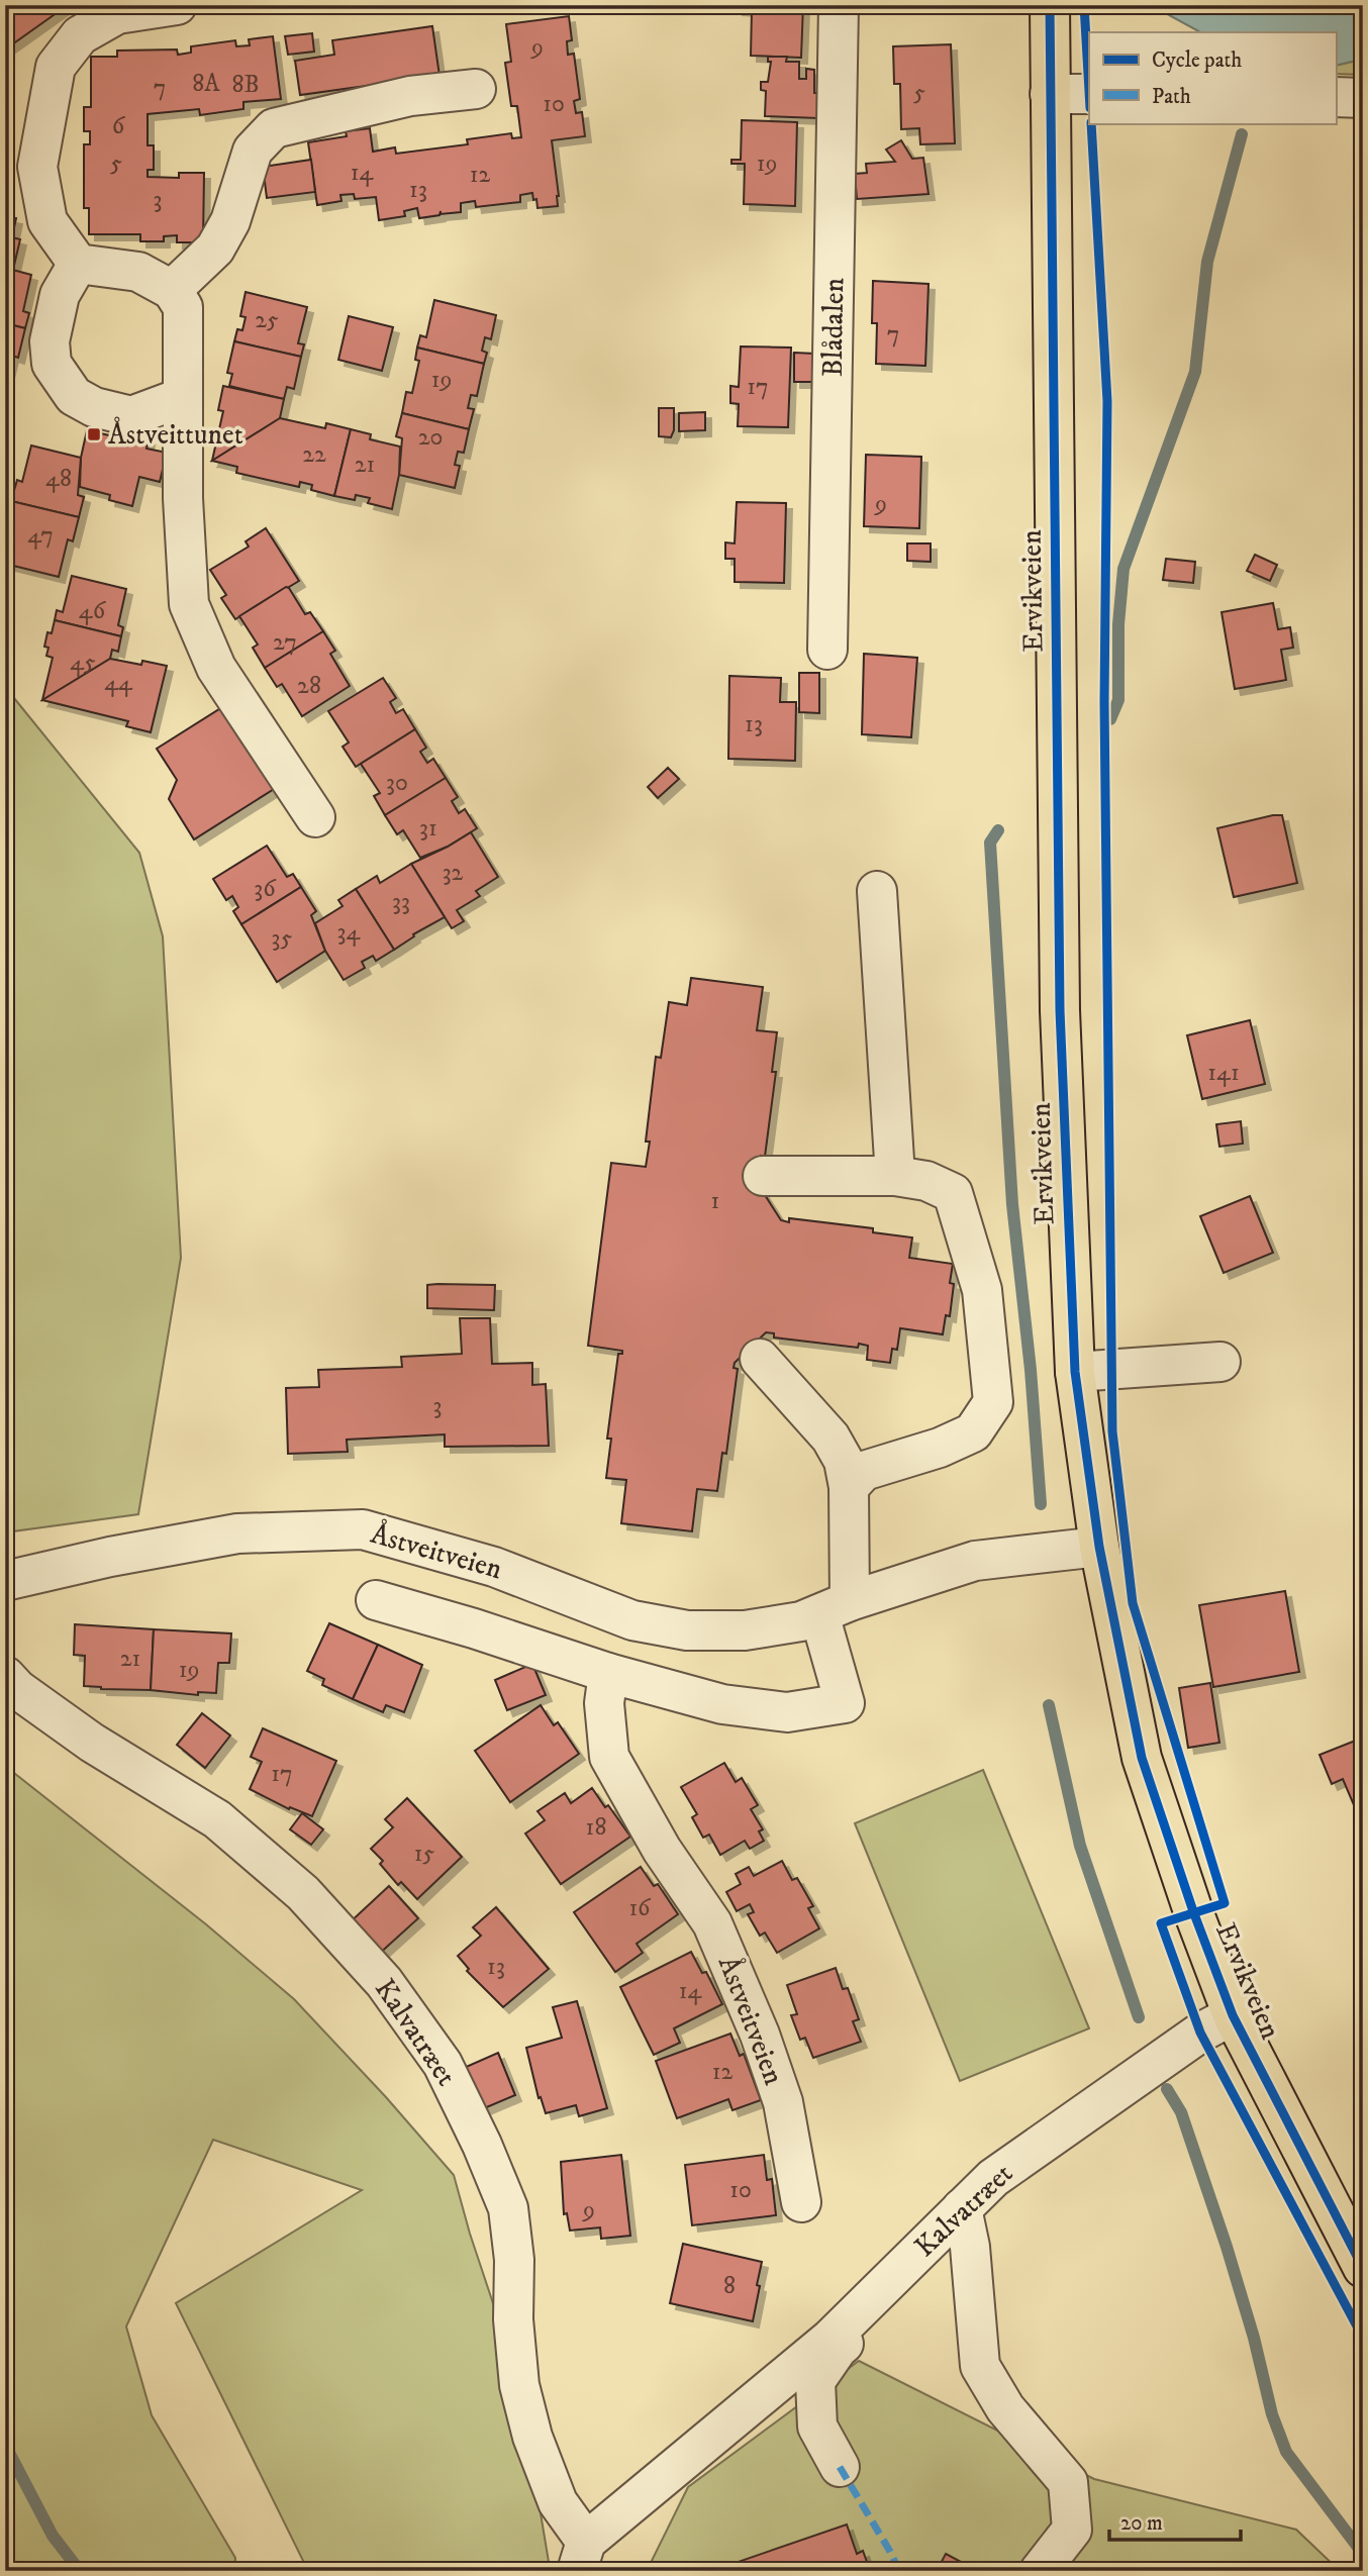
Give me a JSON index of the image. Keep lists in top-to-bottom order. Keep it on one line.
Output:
{"streets":{"main road":["Ervikveien"],"street":["Blådalen","Åstveitveien","Kalvatræet"]},"crossings":[["Ervikveien","Åstveitveien"],["Ervikveien","Kalvatræet"]],"places":{"transit":["Åstveittunet"]},"house_numbers":["9","8A","8B","7","5","10","6","5","19","14","12","13","3","25","7","19","17","20","22","21","48","9","47","46","27","45","44","28","13","30","31","32","36","33","34","35","141","1","3","21","19","17","18","15","16","13","14","12","10","9","8"],"legend":["Cycle path","Path"],"scale_bar":"20 m"}
